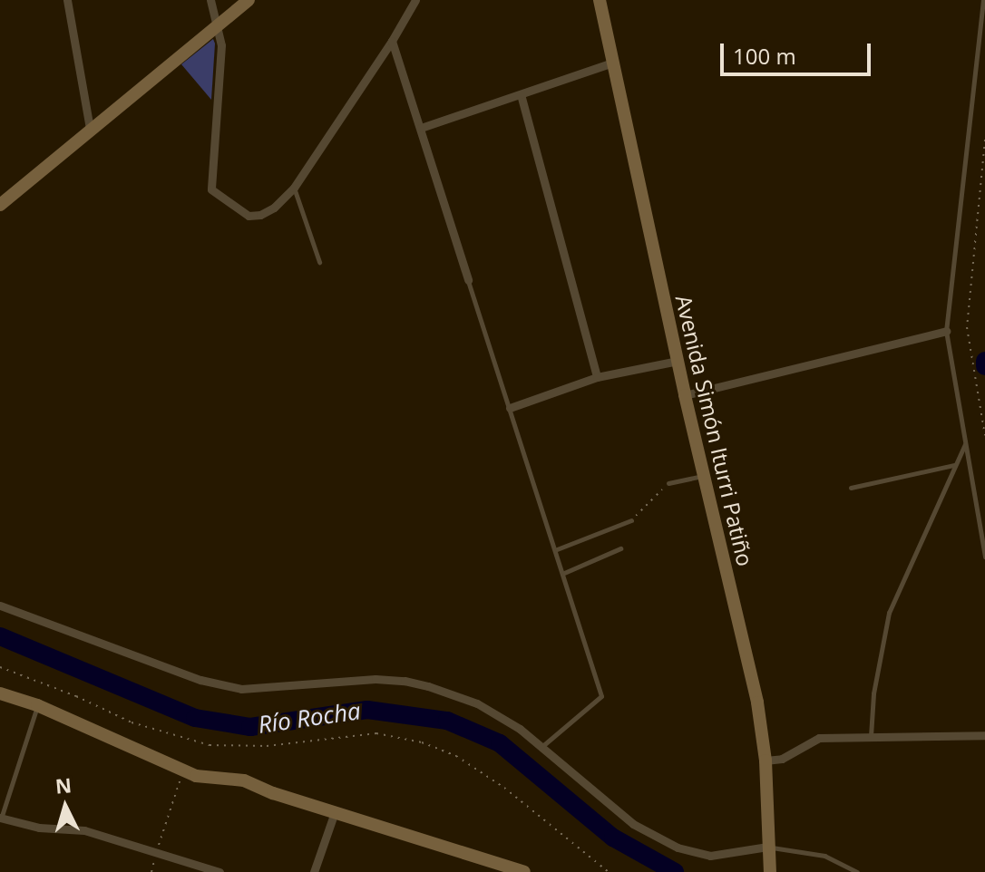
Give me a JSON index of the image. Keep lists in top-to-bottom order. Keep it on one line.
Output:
{"streets":{"street":["Avenida Simón Iturri Patiño"]},"water":["Río Rocha"],"scale_bar":"100 m","north":"top"}
